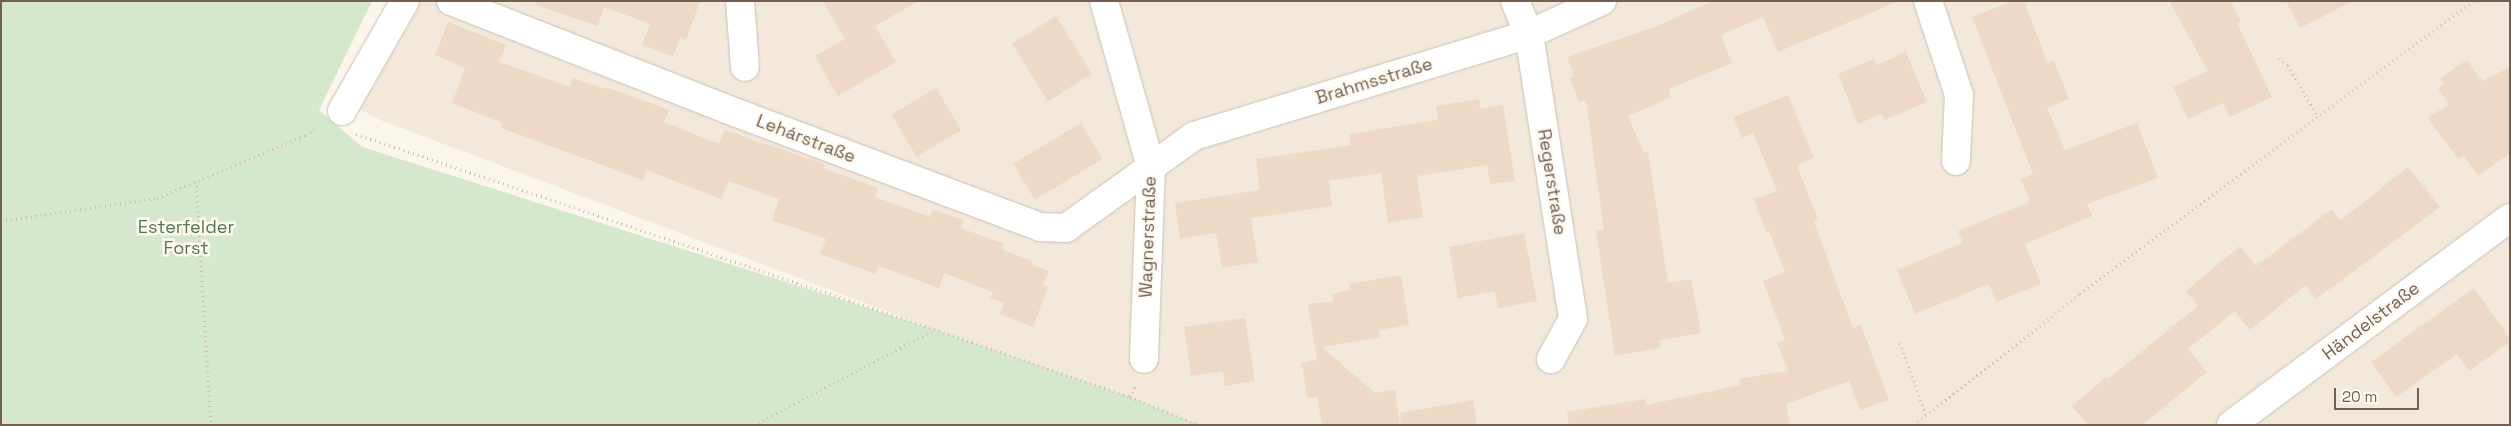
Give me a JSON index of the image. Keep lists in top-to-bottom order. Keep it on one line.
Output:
{"streets":{"street":["Brahmsstraße","Lehárstraße","Regerstraße","Wagnerstraße","Händelstraße"]},"crossings":[["Brahmsstraße","Lehárstraße"],["Brahmsstraße","Regerstraße"],["Brahmsstraße","Wagnerstraße"],["Lehárstraße","Wagnerstraße"]],"parks":["Esterfelder Forst"],"scale_bar":"20 m"}
